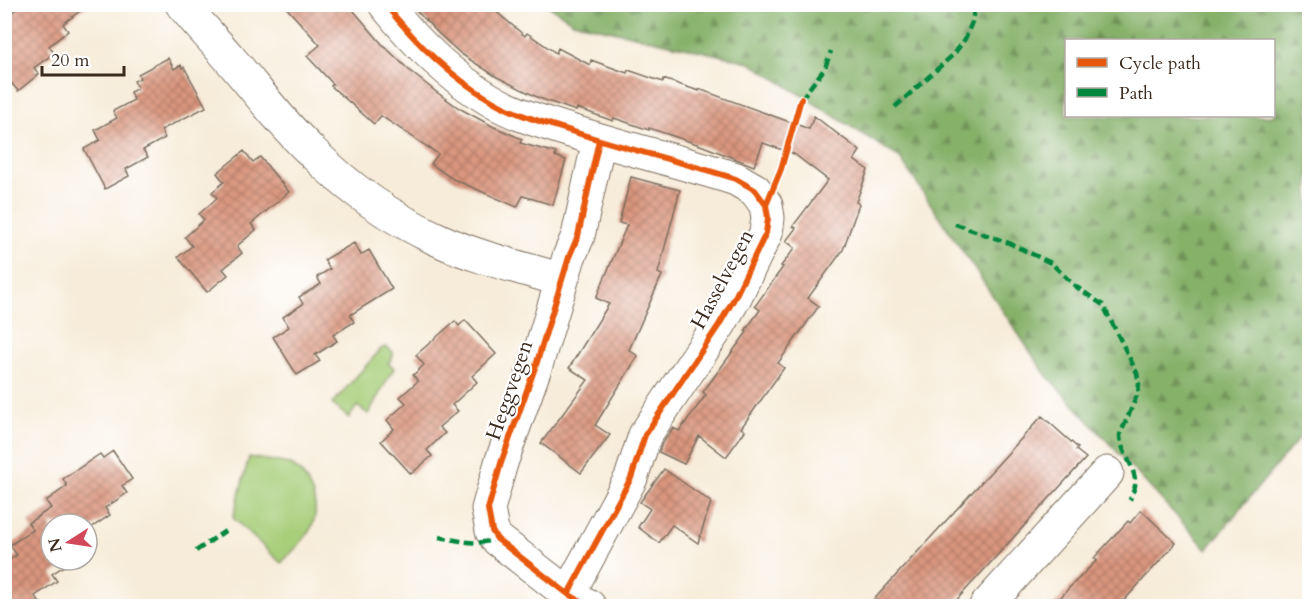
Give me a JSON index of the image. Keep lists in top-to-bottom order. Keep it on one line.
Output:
{"streets":{"street":["Hasselvegen","Heggvegen"]},"crossings":[["Hasselvegen","Heggvegen"]],"legend":["Cycle path","Path"],"scale_bar":"20 m","north":"left"}
